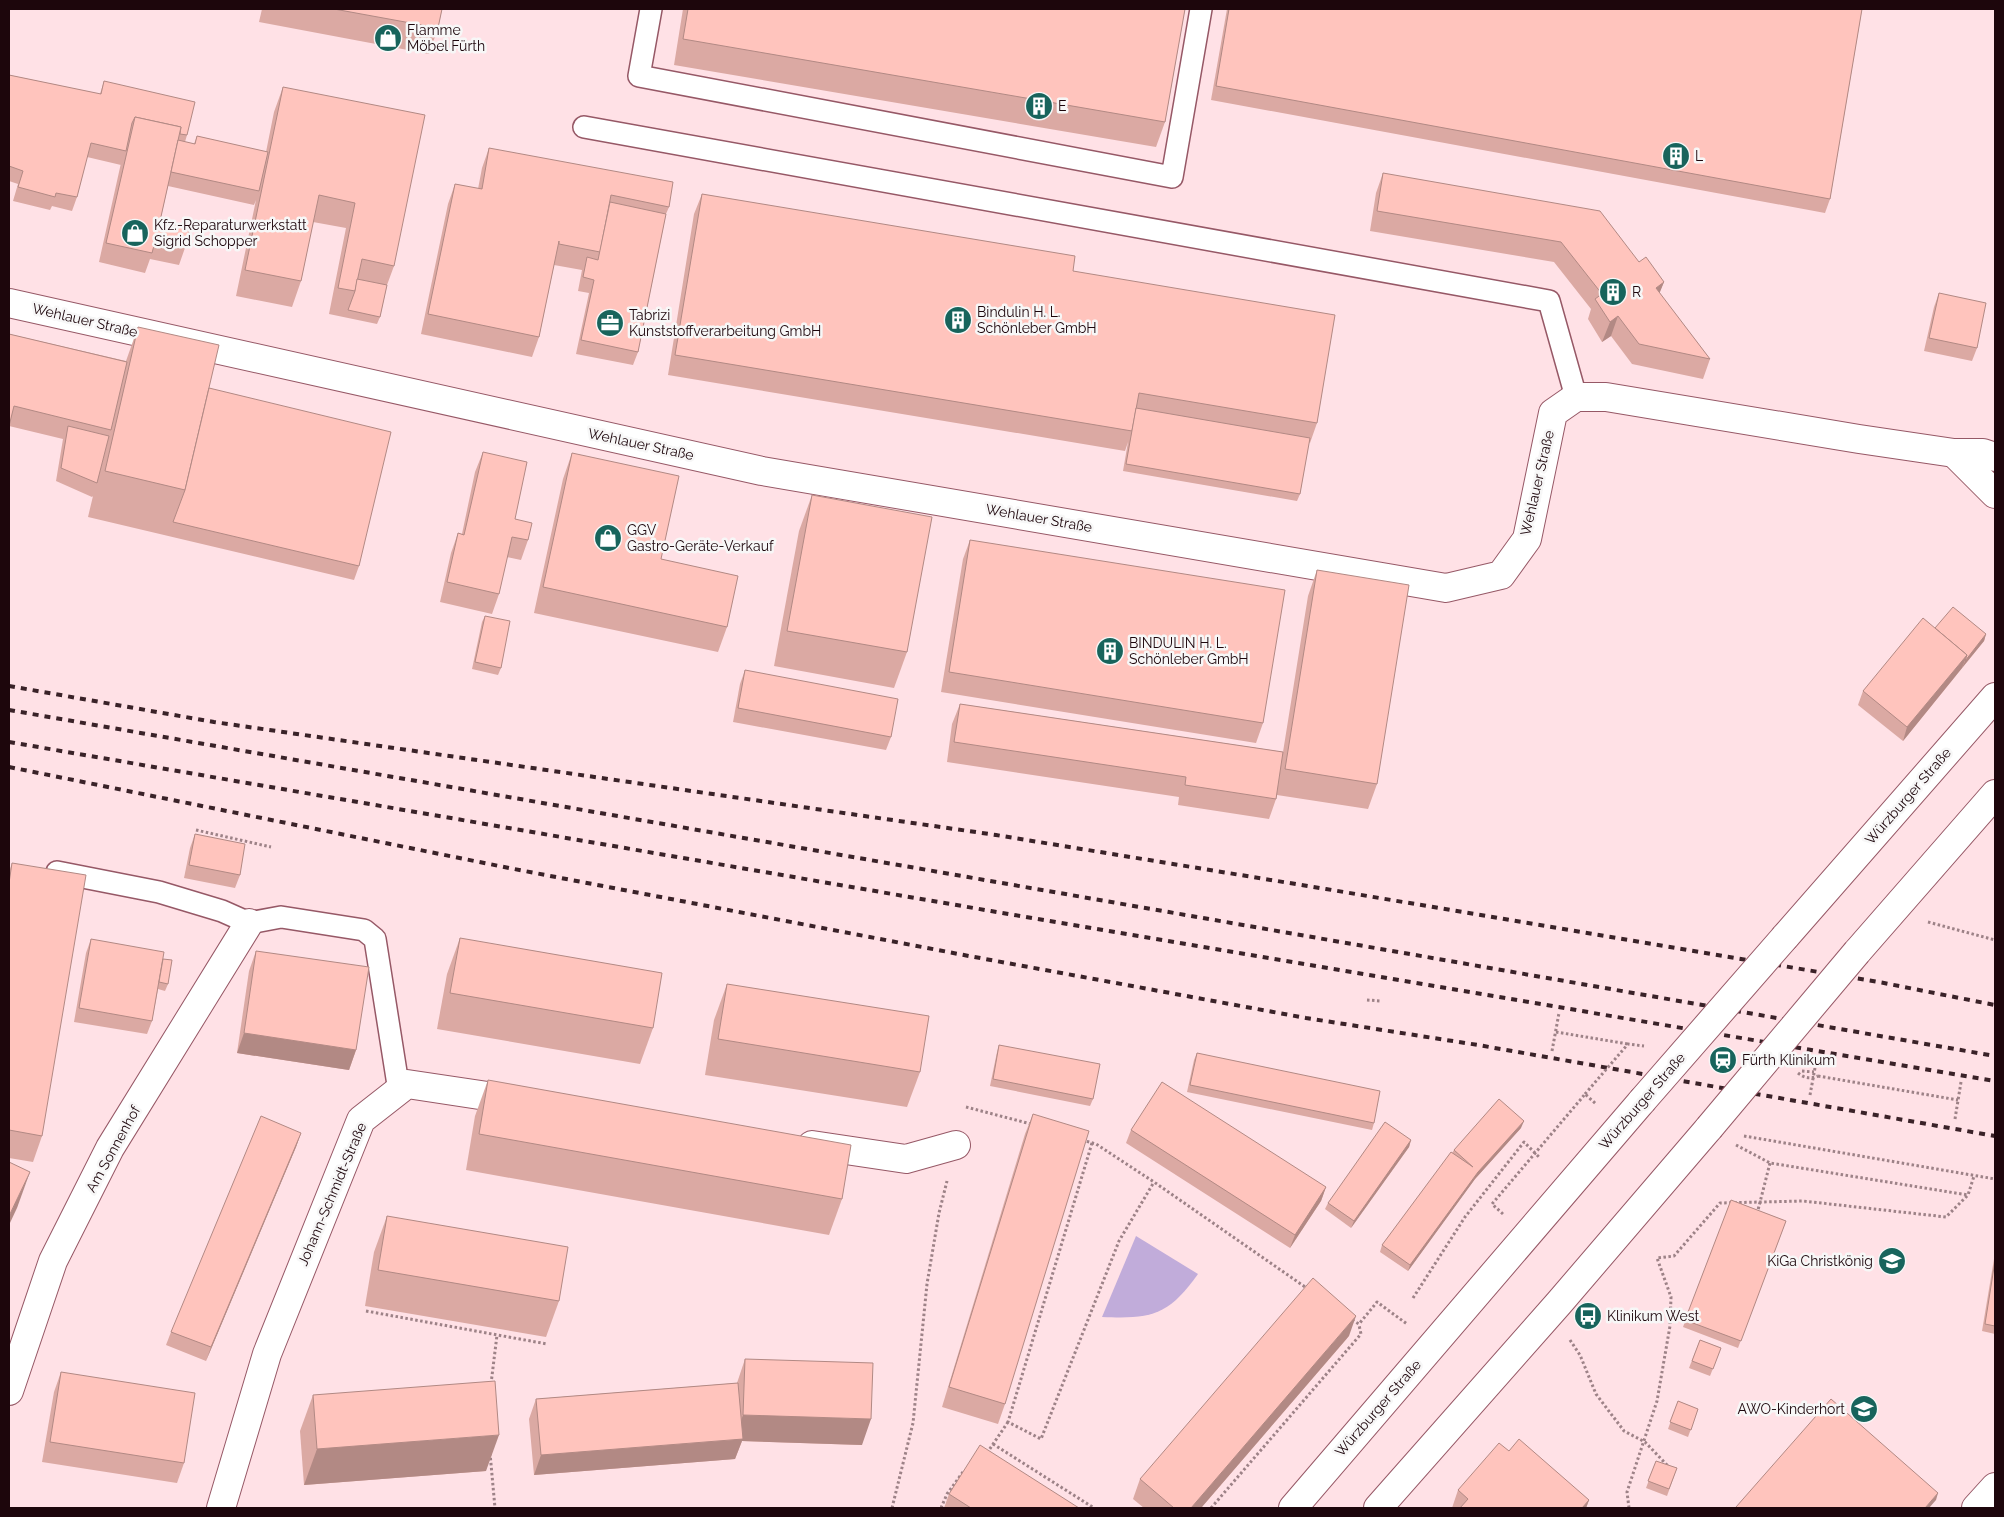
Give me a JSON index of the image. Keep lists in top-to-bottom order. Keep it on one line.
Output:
{"streets":{"street":["Wehlauer Straße","Würzburger Straße","Am Sonnenhof","Johann-Schmidt-Straße"]},"places":{"shop":["Flamme Möbel Fürth","Kfz.-Reparaturwerkstatt Sigrid Schopper","GGV Gastro-Geräte-Verkauf"],"building":["E","L","R","Bindulin H. L. Schönleber GmbH","BINDULIN H. L. Schönleber GmbH"],"office":["Tabrizi Kunststoffverarbeitung GmbH"],"station":["Fürth Klinikum"],"school or university":["KiGa Christkönig","AWO-Kinderhort"],"bus stop":["Klinikum West"]}}
